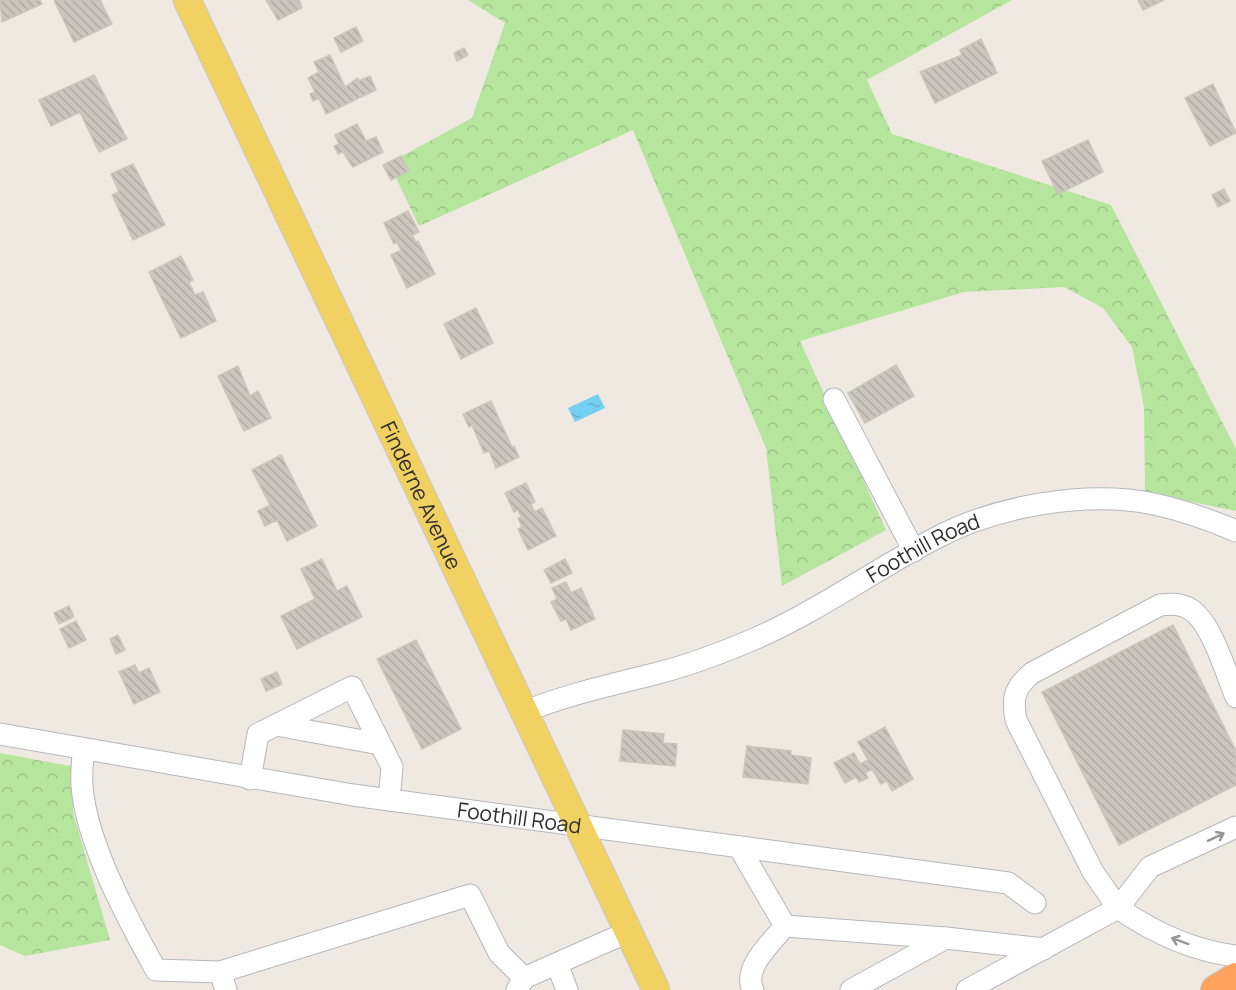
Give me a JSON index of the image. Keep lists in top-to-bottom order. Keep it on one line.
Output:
{"streets":{"main road":["Finderne Avenue"],"street":["Foothill Road"]},"crossings":[["Finderne Avenue","Foothill Road"]]}
